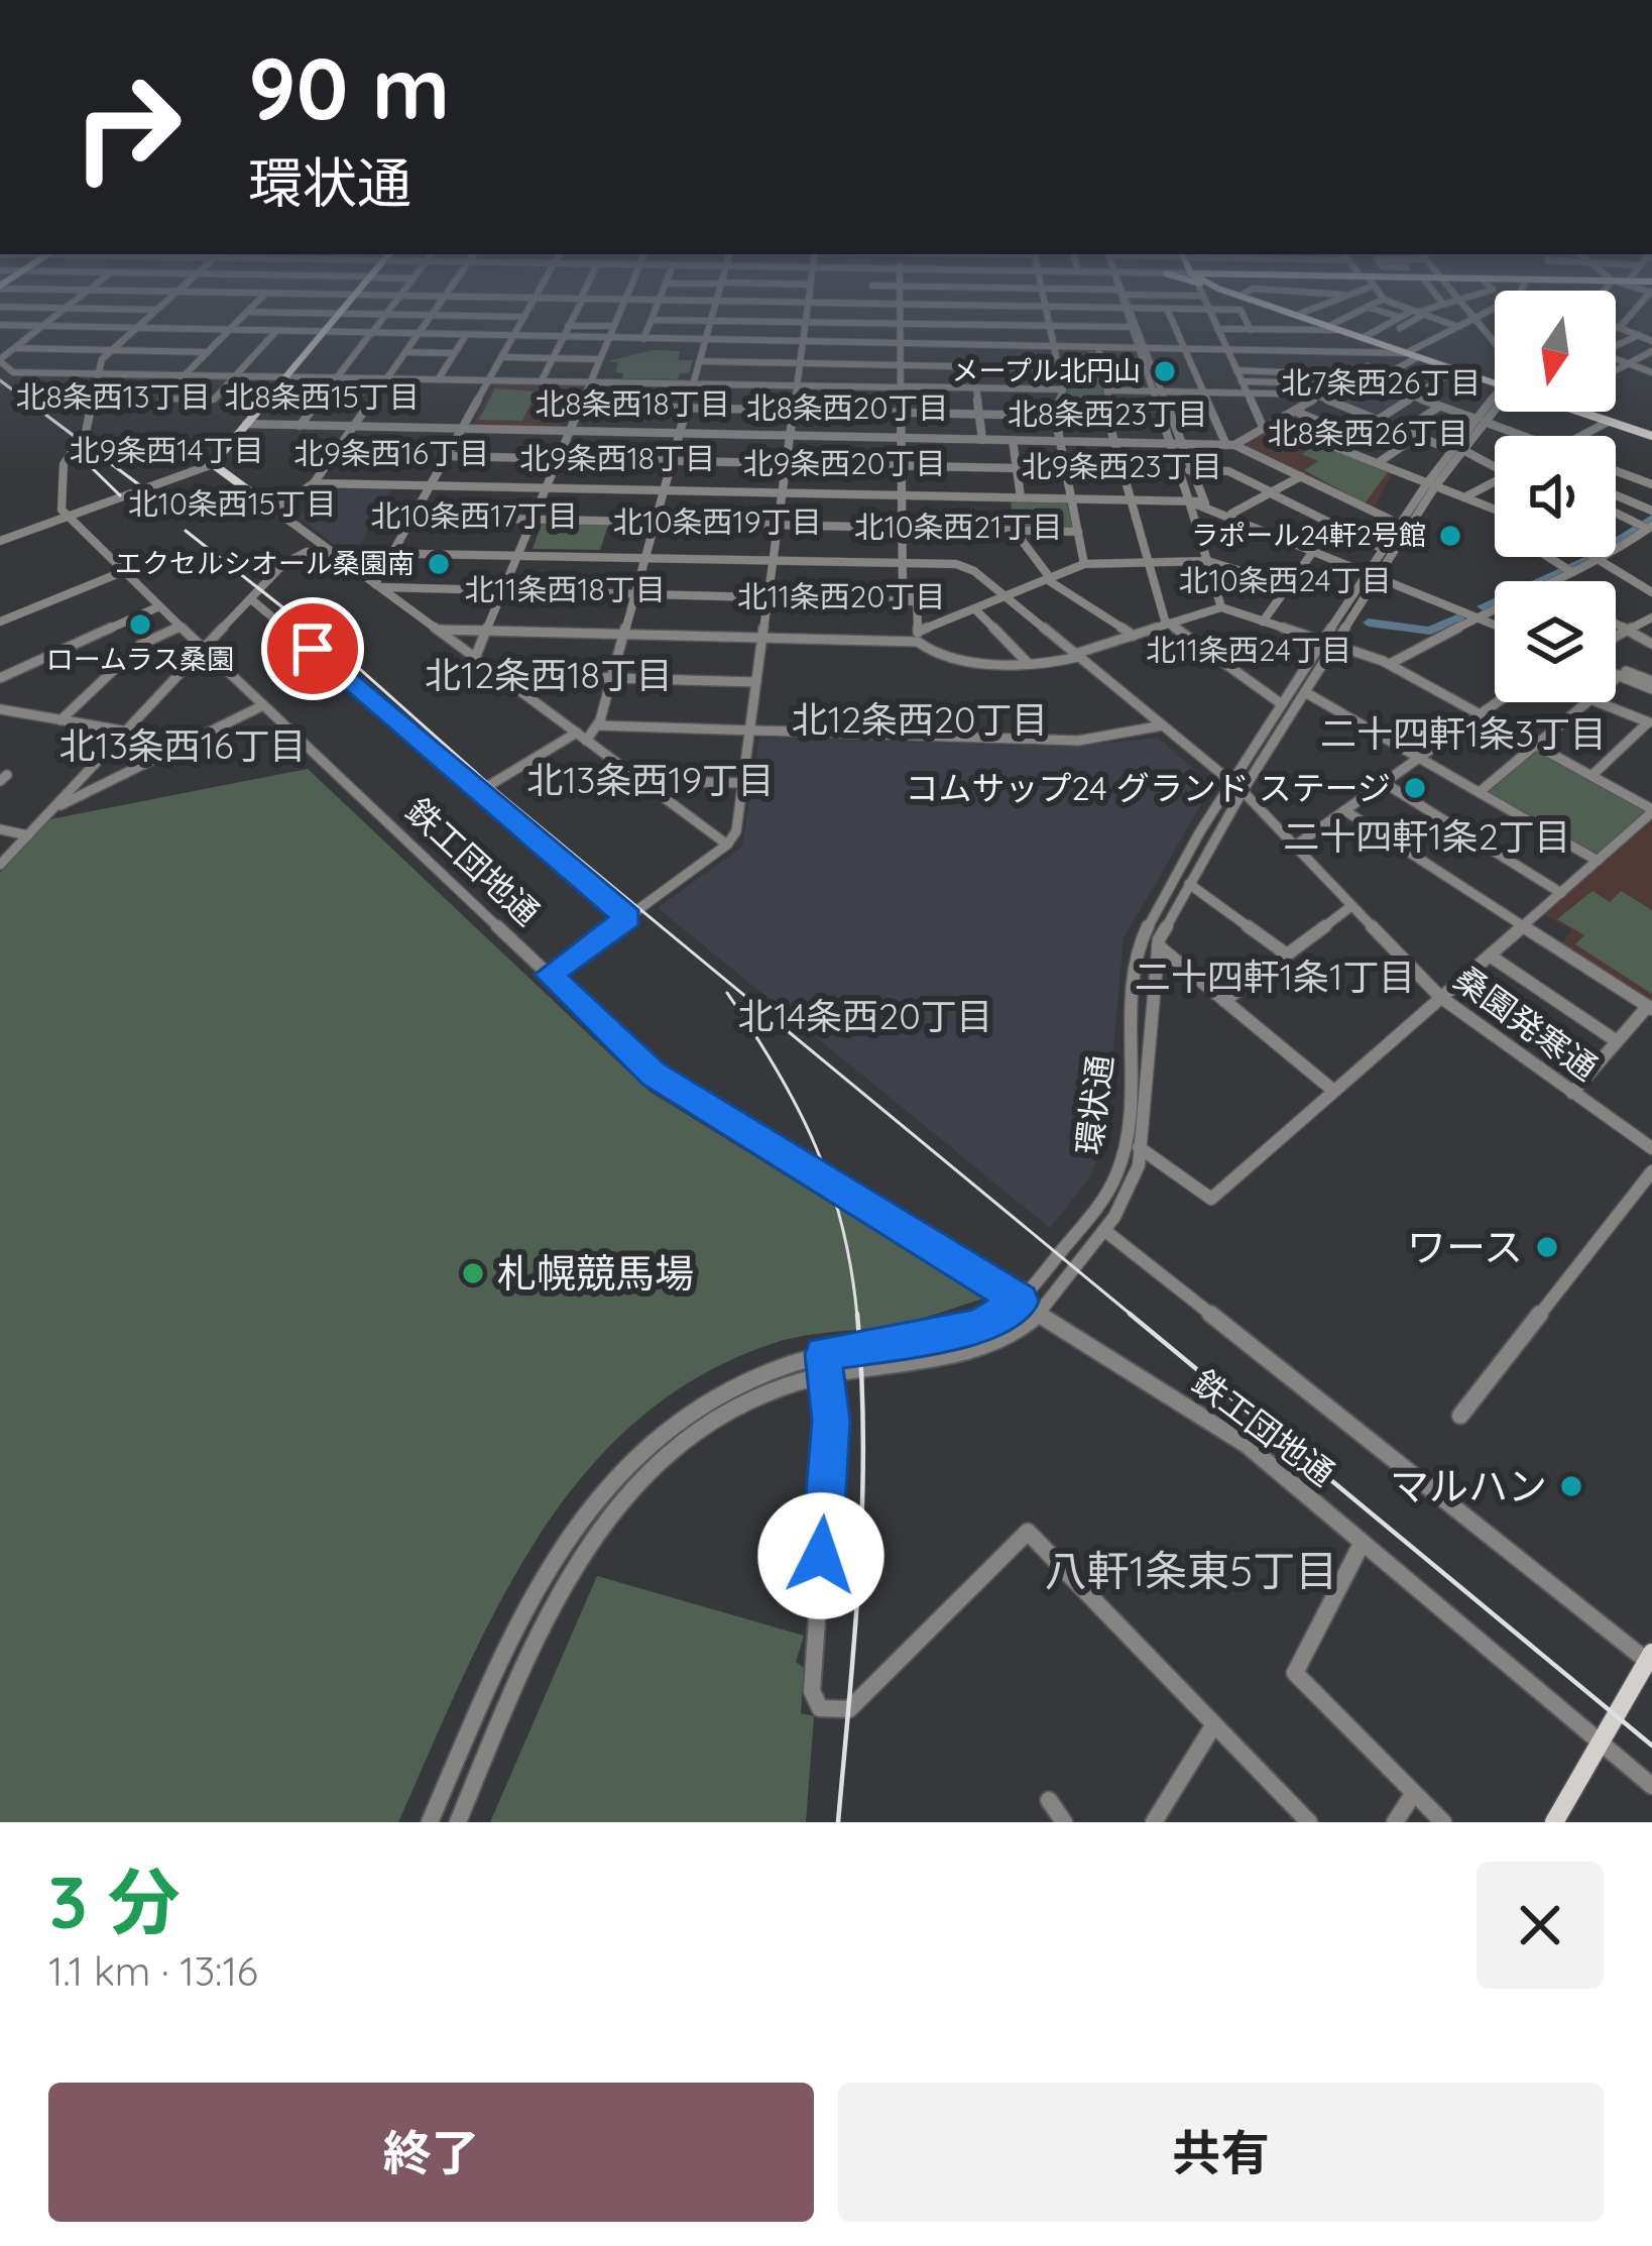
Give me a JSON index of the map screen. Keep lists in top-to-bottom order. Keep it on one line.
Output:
{"streets":{"street":["鉄工団地通","桑園発寒通","環状通"]},"crossings":[["鉄工団地通","環状通"],["桑園発寒通","環状通"]],"districts":["北7条西26丁目","北8条西13丁目","北8条西15丁目","北8条西18丁目","北8条西20丁目","北8条西23丁目","北8条西26丁目","北9条西14丁目","北9条西16丁目","北9条西18丁目","北9条西20丁目","北9条西23丁目","北10条西15丁目","北10条西17丁目","北10条西19丁目","北10条西21丁目","北10条西24丁目","北11条西18丁目","北11条西20丁目","北11条西24丁目","北12条西18丁目","北12条西20丁目","二十四軒1条3丁目","北13条西16丁目","北13条西19丁目","二十四軒1条2丁目","二十四軒1条1丁目","北14条西20丁目","八軒1条東5丁目"],"places":["メープル北円山","ラポール24軒2号館","エクセルシオール桑園南","ロームラス桑園","コムサップ24 グランド ステージ","ワース","札幌競馬場","マルハン"],"north":"bottom","page":{"turn":["90 m","環状通"],"heading":["3 分","1.1 km · 13:16"],"buttons":["終了","共有"]}}
